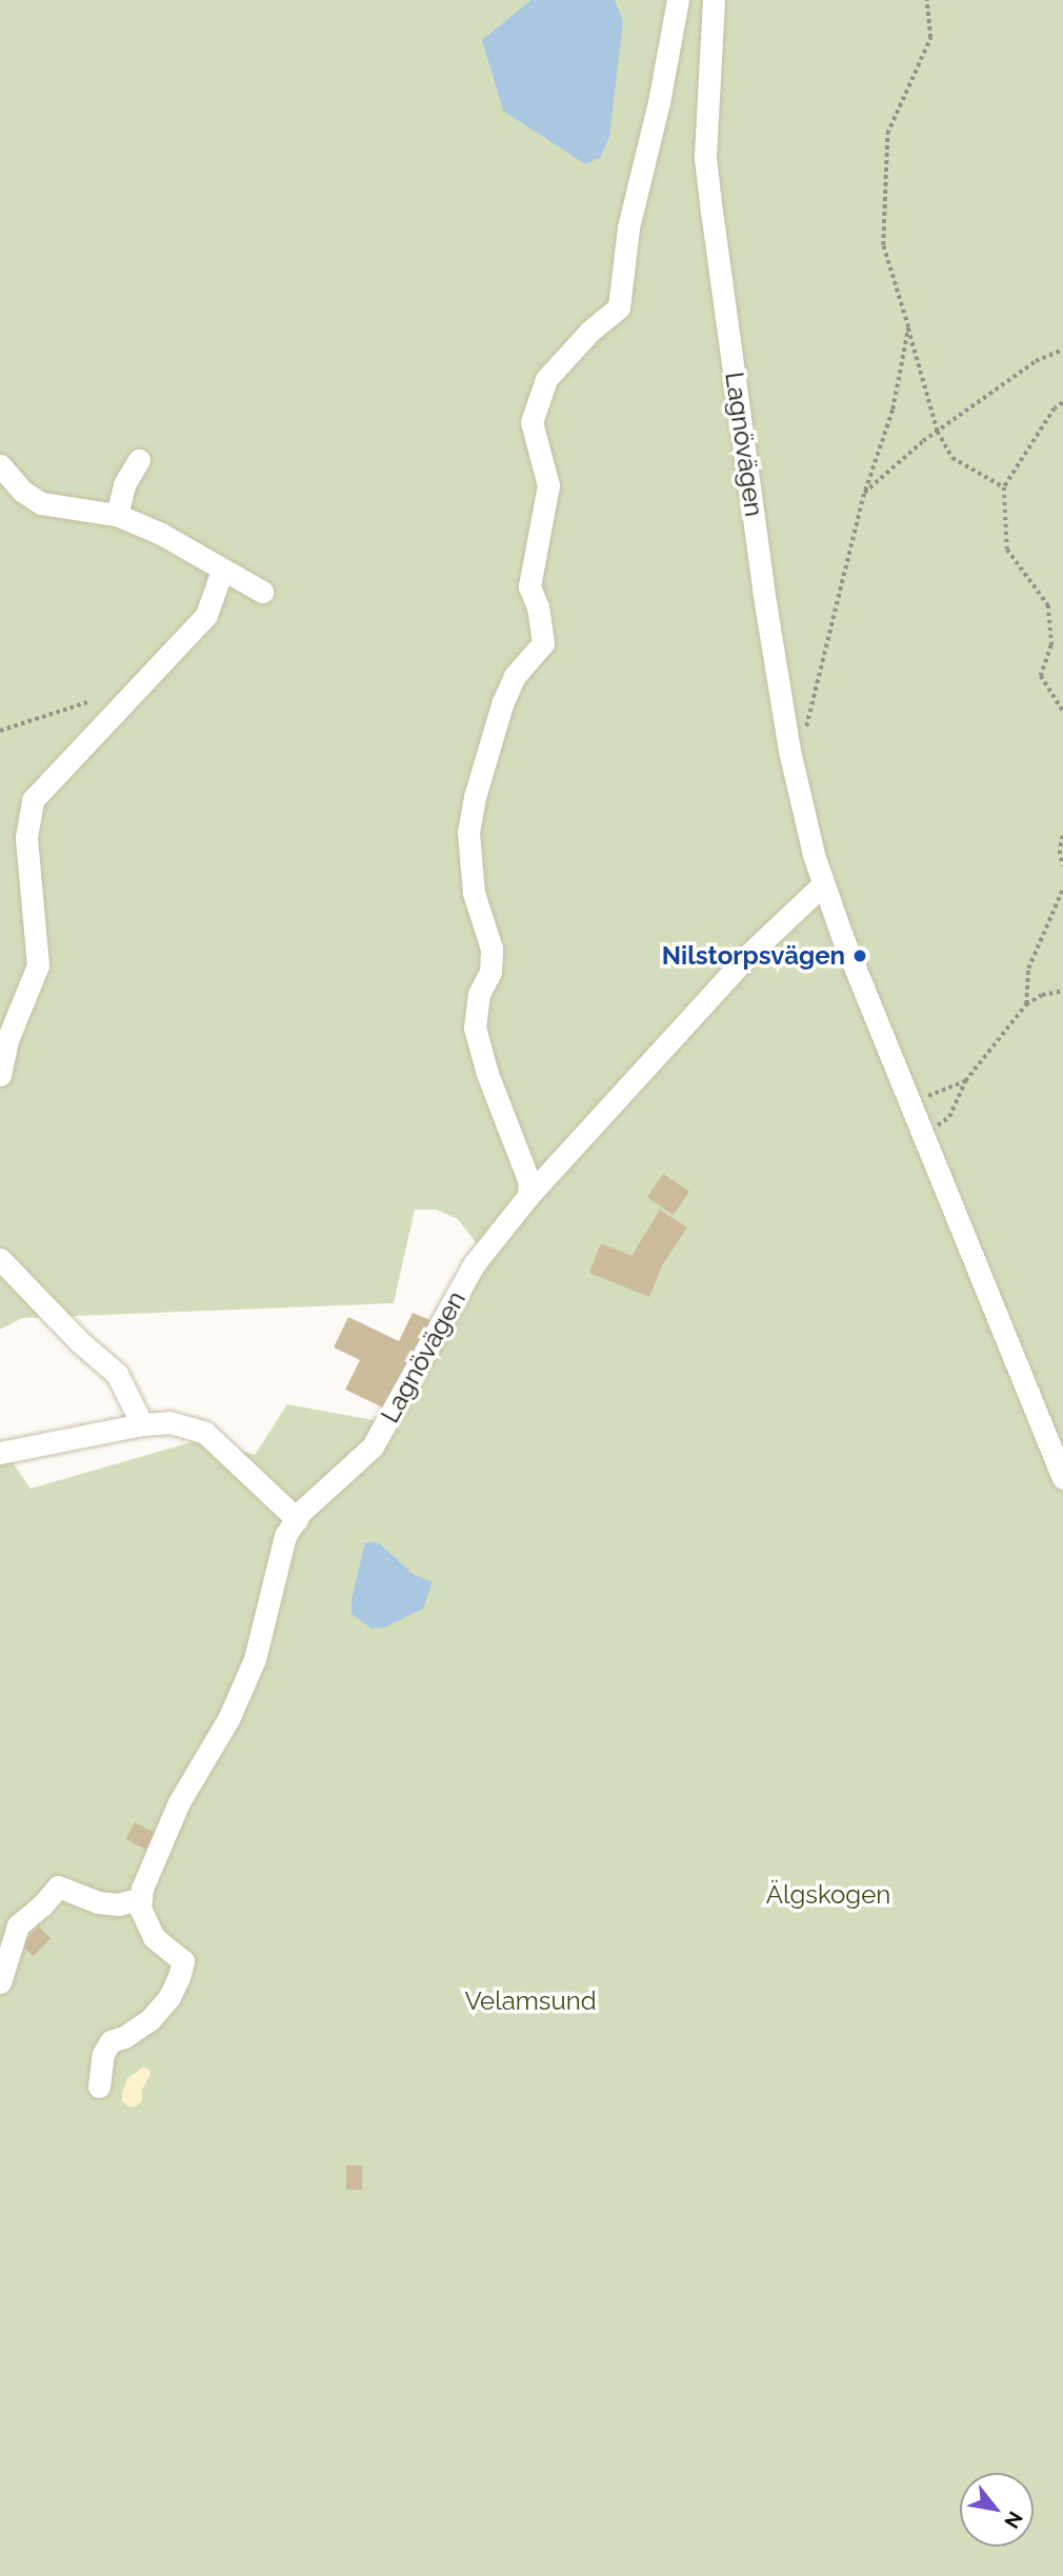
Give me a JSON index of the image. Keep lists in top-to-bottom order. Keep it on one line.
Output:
{"streets":{"street":["Lagnövägen"]},"parks":["Älgskogen","Velamsund"],"places":["Nilstorpsvägen"],"north":"bottom right"}
